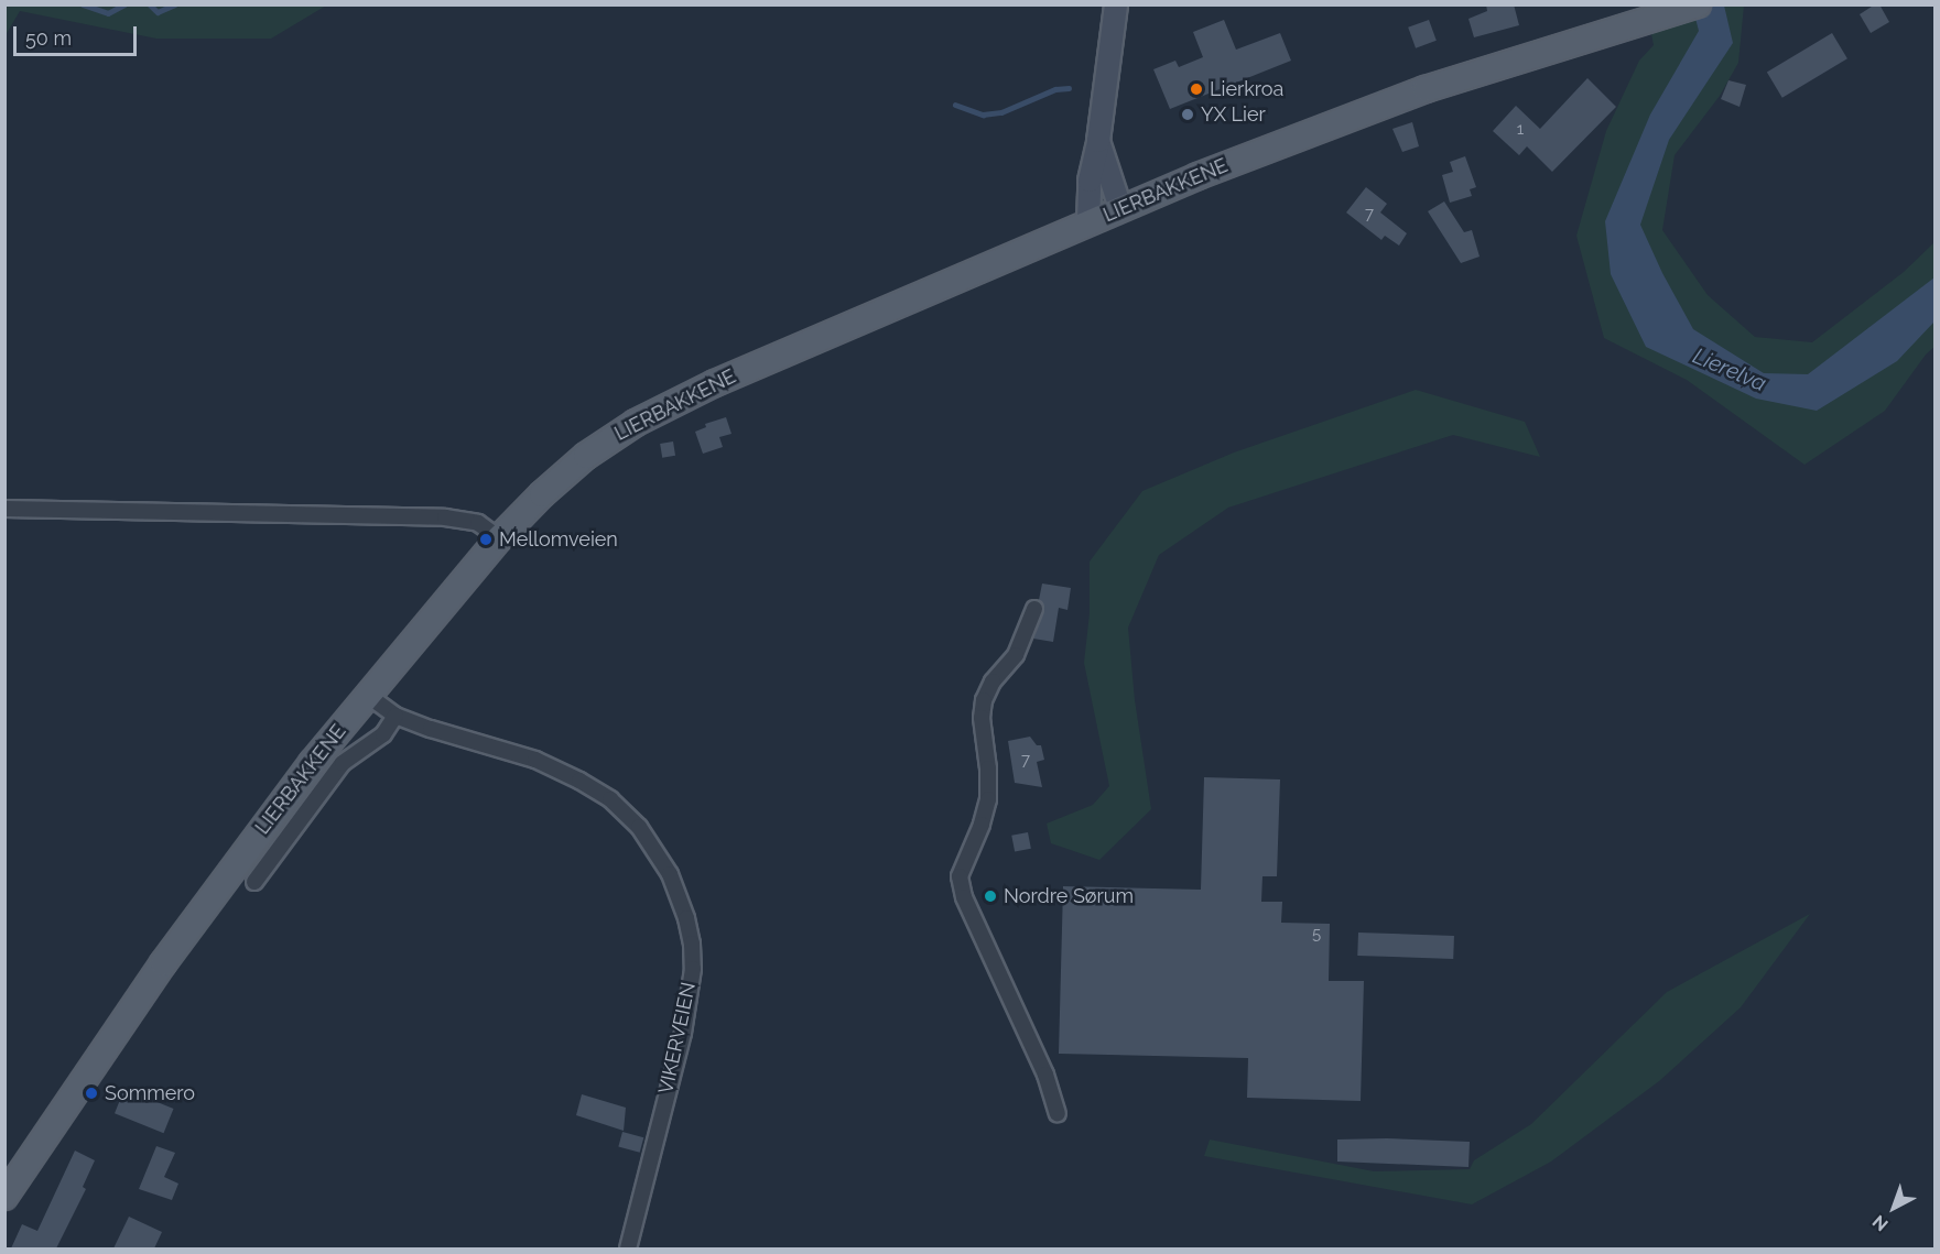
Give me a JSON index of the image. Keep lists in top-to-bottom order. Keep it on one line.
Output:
{"streets":{"main road":["LIERBAKKENE"],"street":["VIKERVEIEN"]},"crossings":[["LIERBAKKENE","VIKERVEIEN"]],"water":["Lierelva"],"places":["Lierkroa","YX Lier","Mellomveien","Nordre Sørum","Sommero"],"house_numbers":["1","7","7","5"],"scale_bar":"50 m","north":"bottom left"}
